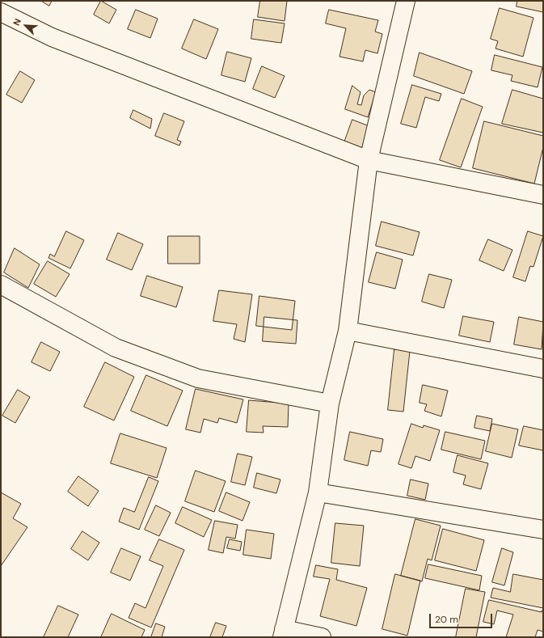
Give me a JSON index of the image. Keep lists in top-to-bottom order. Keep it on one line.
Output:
{"scale_bar":"20 m","north":"top left"}
